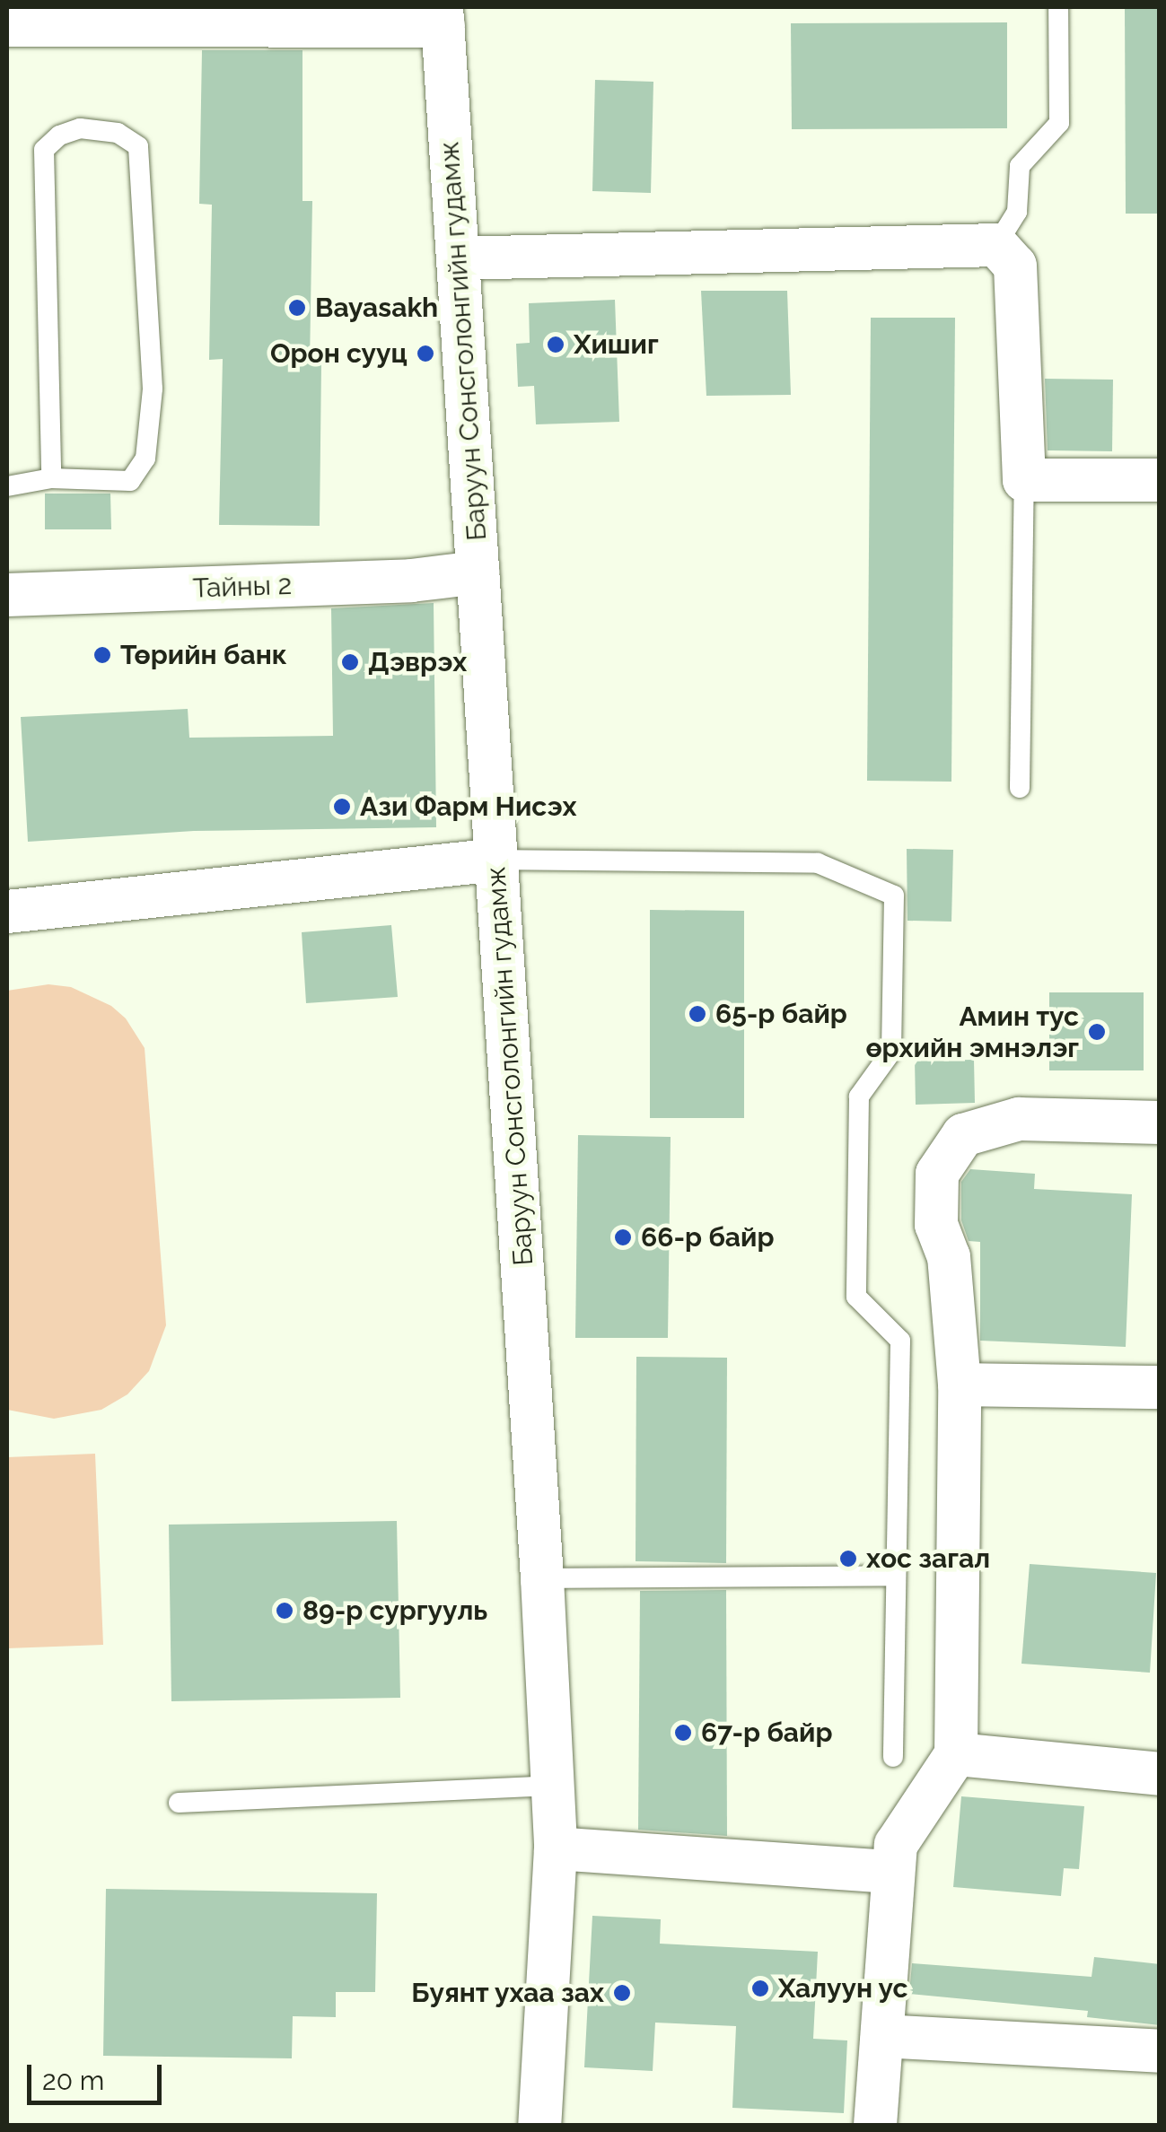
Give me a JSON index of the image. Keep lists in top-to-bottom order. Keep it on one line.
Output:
{"streets":{"street":["Баруун Сонсголонгийн гудамж","Тайны 2"]},"crossings":[["Баруун Сонсголонгийн гудамж","Тайны 2"]],"places":["Bayasakh","Хишиг","Орон сууц","Төрийн банк","Дэврэх","Ази Фарм Нисэх","65-р байр","Амин тус өрхийн эмнэлэг","66-р байр","хос загал","89-р сургууль","67-р байр","Халуун ус","Буянт ухаа зах"],"scale_bar":"20 m"}
